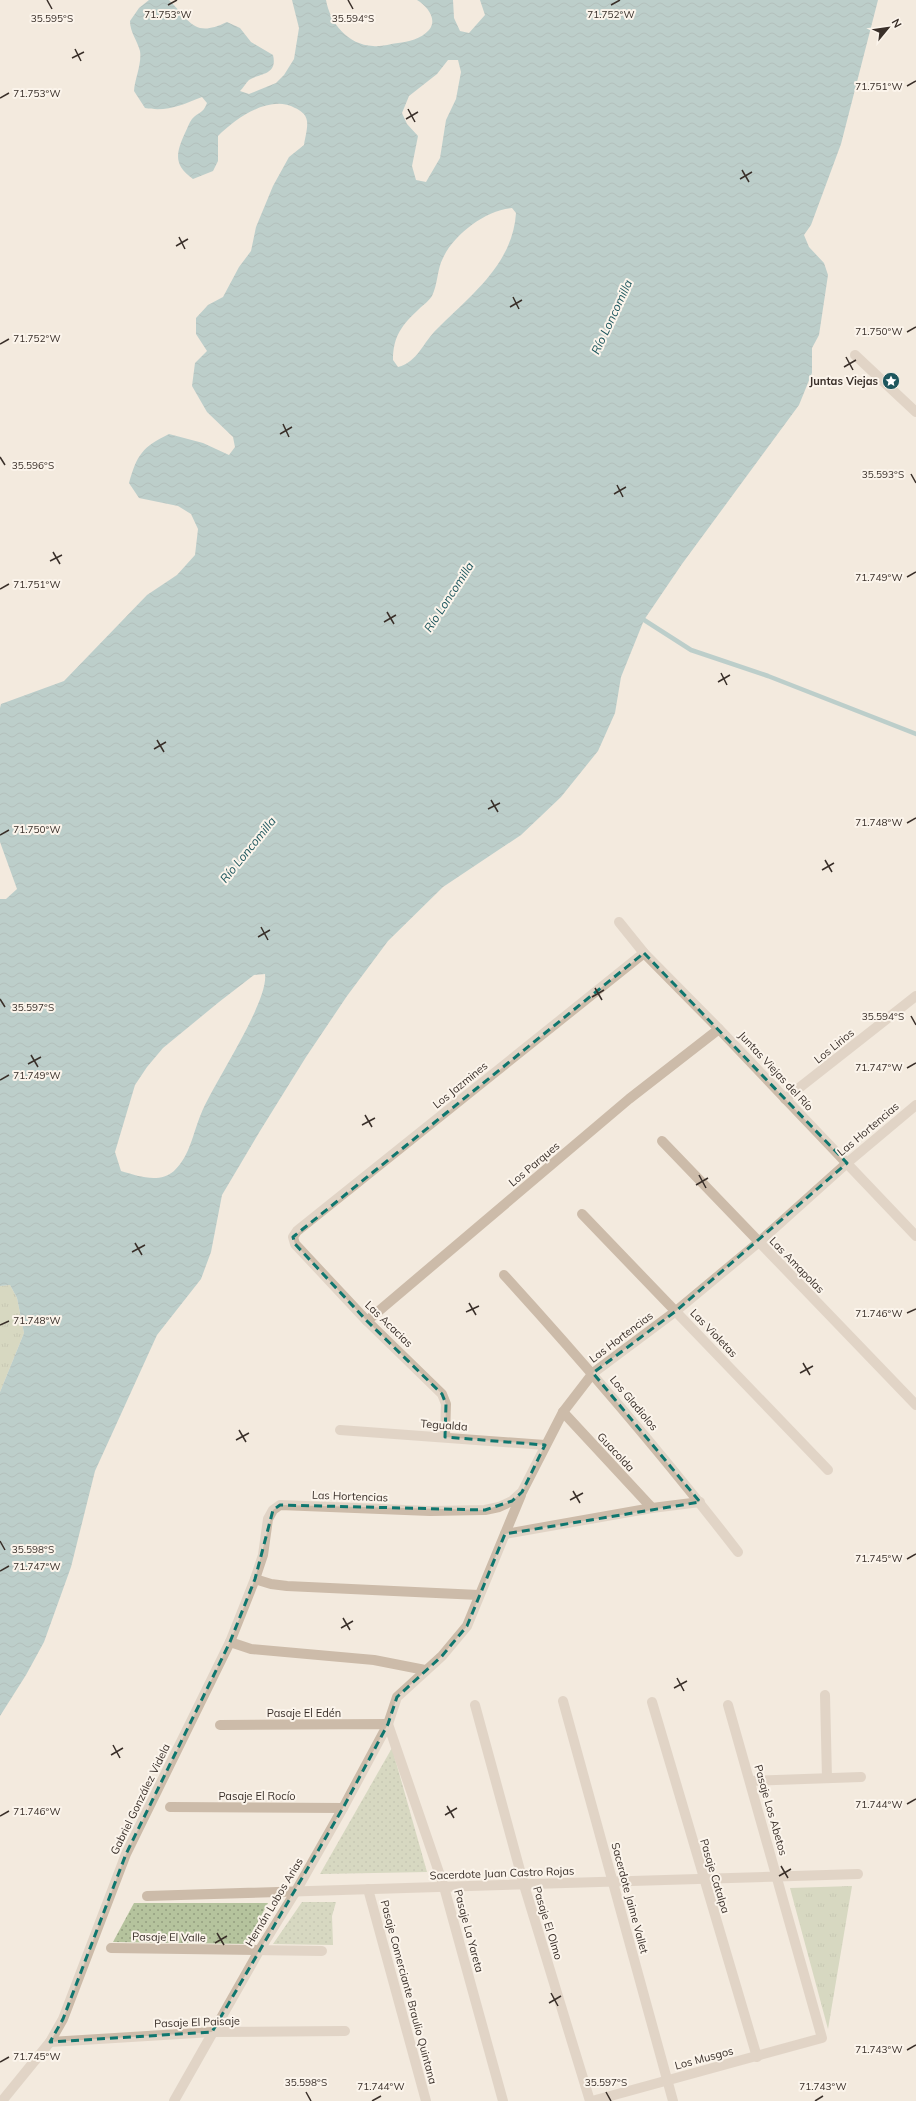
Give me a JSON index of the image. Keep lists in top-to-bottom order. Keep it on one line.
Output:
{"streets":{"street":["Los Lirios","Juntas Viejas del Río","Los Jazmines","Las Hortencias","Los Parques","Las Amapolas","Las Acacias","Las Violetas","Los Gladiolos","Tegualda","Guacolda","Pasaje El Edén","Pasaje El Rocío","Gabriel González Videla","Pasaje Los Abetos","Sacerdote Juan Castro Rojas","Pasaje Catalpa","Sacerdote Jaime Vallet","Hernán Lobos Arias","Pasaje El Olmo","Pasaje La Yareta","Pasaje El Valle","Pasaje Comerciante Braulio Quintana","Pasaje El Paisaje","Los Musgos"]},"crossings":[["Los Lirios","Juntas Viejas del Río"],["Juntas Viejas del Río","Los Jazmines"],["Juntas Viejas del Río","Las Hortencias"],["Juntas Viejas del Río","Los Parques"],["Los Jazmines","Las Acacias"],["Las Hortencias","Las Amapolas"],["Las Hortencias","Las Violetas"],["Las Hortencias","Los Gladiolos"],["Las Hortencias","Tegualda"],["Las Hortencias","Guacolda"],["Las Hortencias","Gabriel González Videla"],["Las Hortencias","Hernán Lobos Arias"],["Los Parques","Las Acacias"],["Las Acacias","Tegualda"],["Pasaje El Edén","Hernán Lobos Arias"],["Pasaje El Edén","Pasaje La Yareta"],["Pasaje El Rocío","Hernán Lobos Arias"],["Gabriel González Videla","Pasaje El Paisaje"],["Pasaje Los Abetos","Sacerdote Juan Castro Rojas"],["Pasaje Los Abetos","Los Musgos"],["Sacerdote Juan Castro Rojas","Pasaje Catalpa"],["Sacerdote Juan Castro Rojas","Sacerdote Jaime Vallet"],["Sacerdote Juan Castro Rojas","Hernán Lobos Arias"],["Sacerdote Juan Castro Rojas","Pasaje El Olmo"],["Sacerdote Juan Castro Rojas","Pasaje La Yareta"],["Sacerdote Juan Castro Rojas","Pasaje Comerciante Braulio Quintana"],["Pasaje Catalpa","Los Musgos"],["Sacerdote Jaime Vallet","Los Musgos"],["Hernán Lobos Arias","Pasaje La Yareta"],["Hernán Lobos Arias","Pasaje El Valle"],["Hernán Lobos Arias","Pasaje El Paisaje"],["Pasaje El Olmo","Los Musgos"]],"water":["Río Loncomilla"],"places":{"place":["Juntas Viejas"]},"north":"top right","coordinates":["71.753°W","71.752°W","35.595°S","35.594°S","71.751°W","71.750°W","35.596°S","35.593°S","71.749°W","71.748°W","35.597°S","71.747°W","71.746°W","35.598°S","71.745°W","71.744°W","71.743°W"]}
